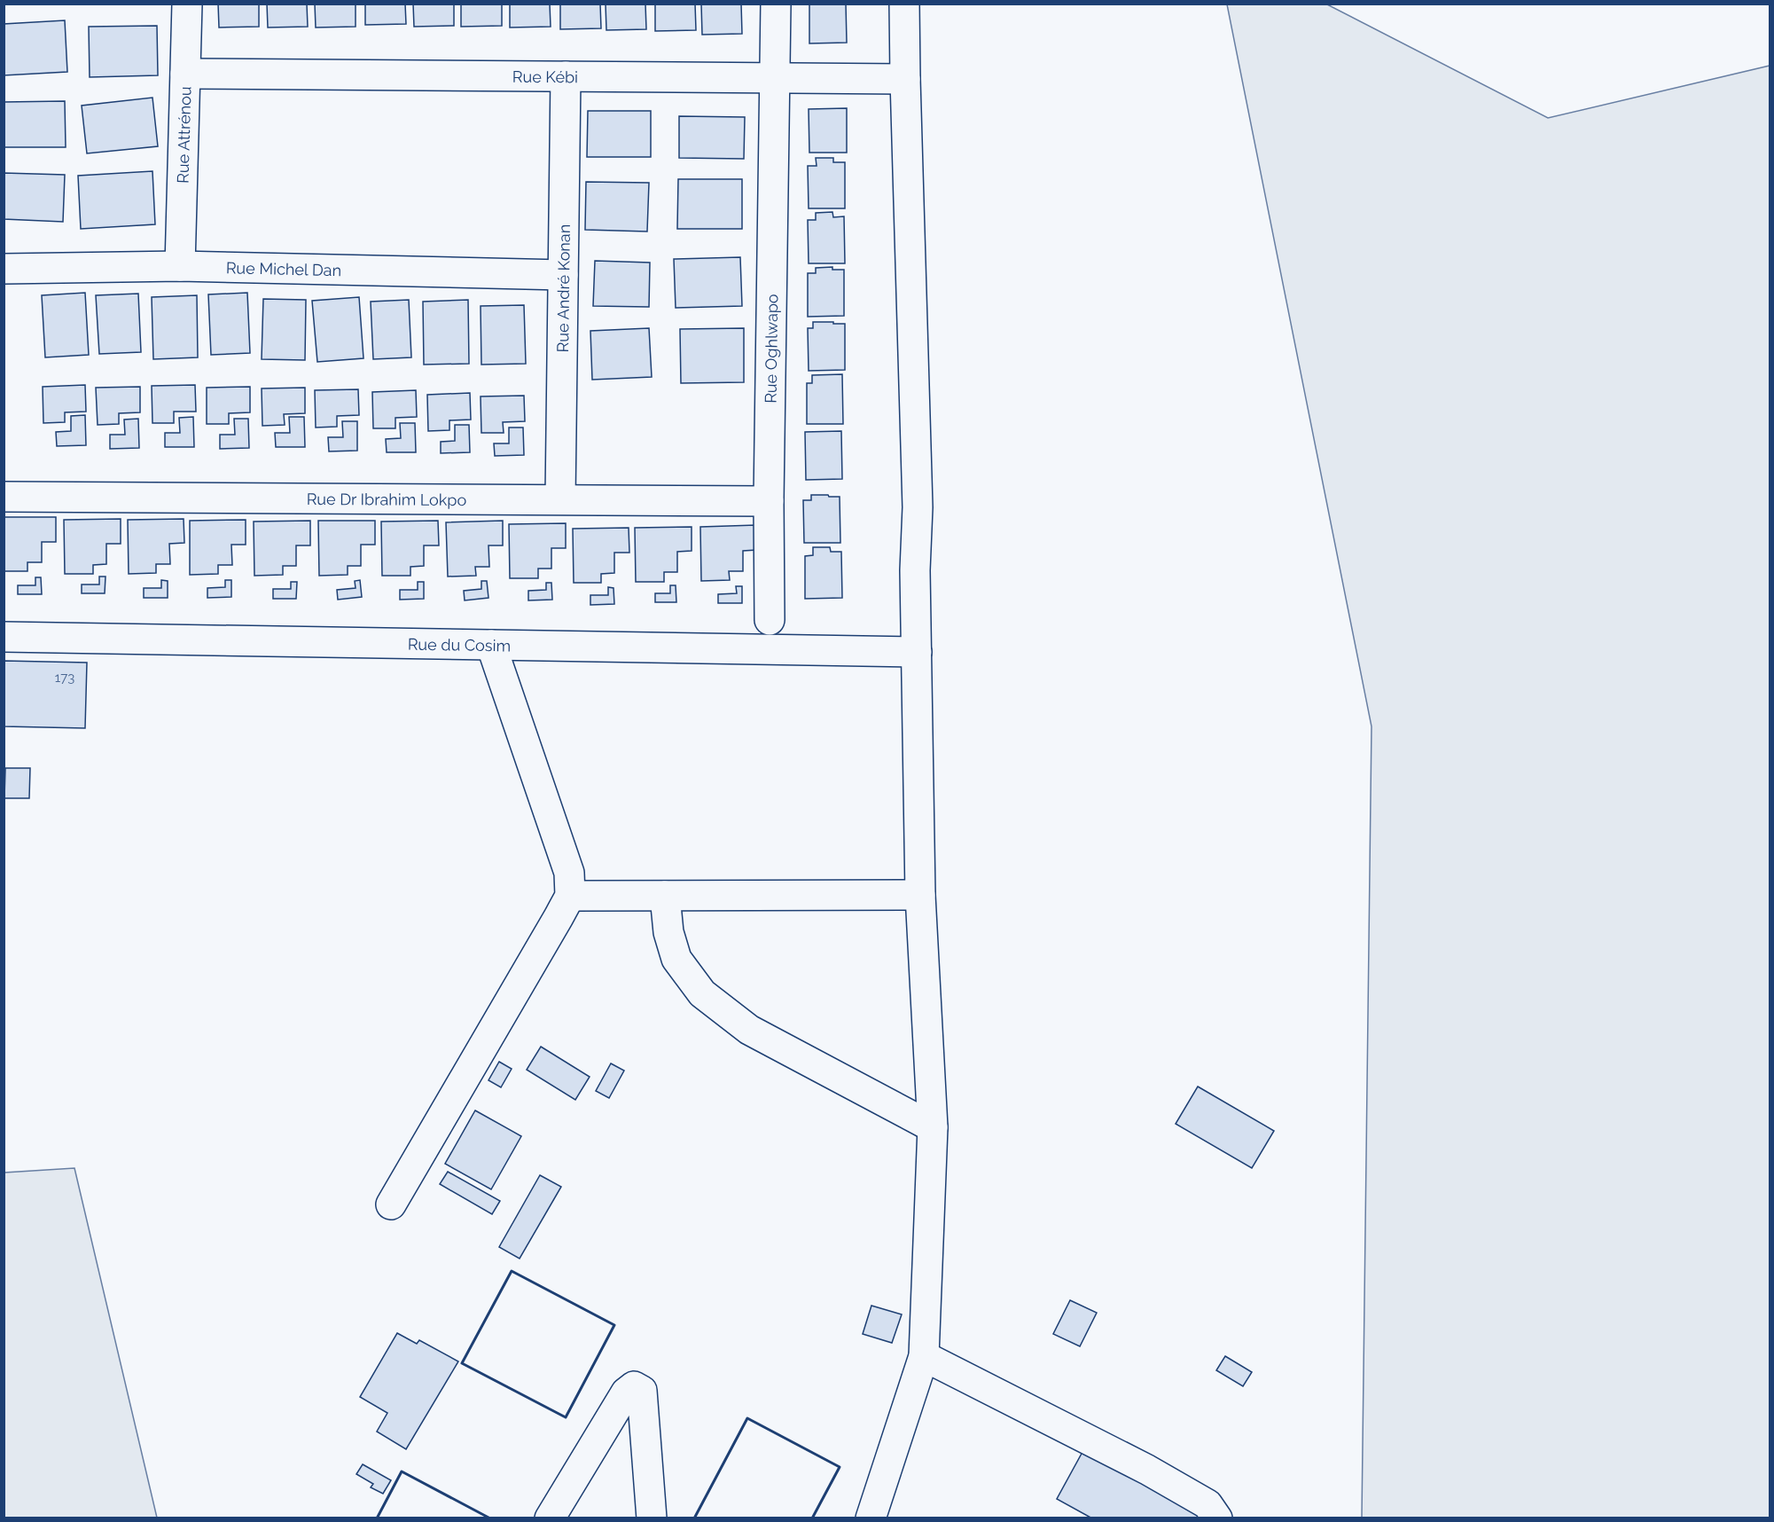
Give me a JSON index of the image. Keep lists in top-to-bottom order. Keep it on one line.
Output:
{"streets":{"street":["Rue Kébi","Rue Attrénou","Rue Michel Dan","Rue André Konan","Rue Oghlwapo","Rue Dr Ibrahim Lokpo","Rue du Cosim"]},"crossings":[["Rue Kébi","Rue Attrénou"],["Rue Kébi","Rue André Konan"],["Rue Kébi","Rue Oghlwapo"],["Rue Attrénou","Rue Michel Dan"],["Rue Michel Dan","Rue André Konan"],["Rue André Konan","Rue Dr Ibrahim Lokpo"],["Rue Oghlwapo","Rue Dr Ibrahim Lokpo"]],"house_numbers":["173"]}
